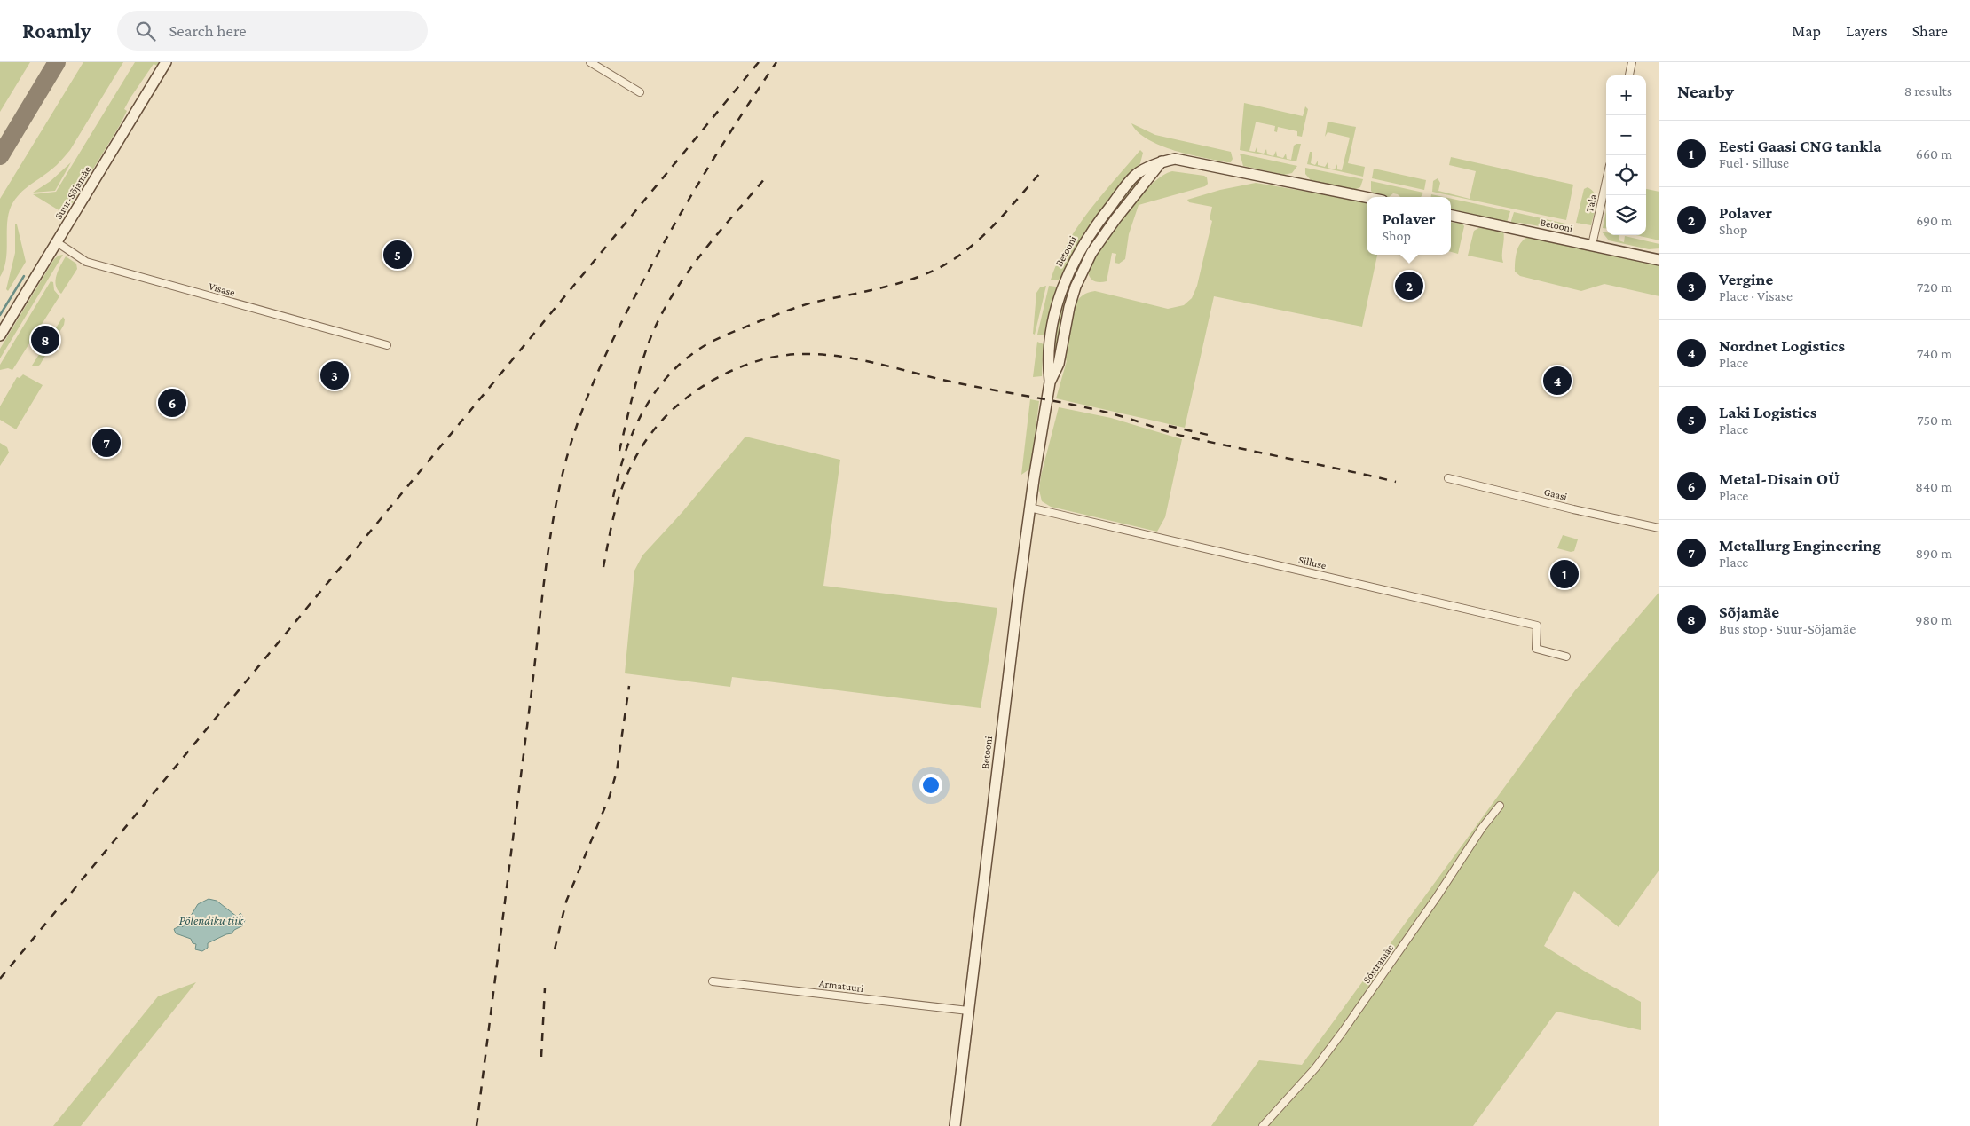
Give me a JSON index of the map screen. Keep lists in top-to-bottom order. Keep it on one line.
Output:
{"streets":{"street":["Suur-Sõjamäe","Tala","Betooni","Visase","Gaasi","Silluse","Sõstramäe","Armatuuri"]},"crossings":[["Suur-Sõjamäe","Visase"],["Tala","Betooni"],["Betooni","Silluse"],["Betooni","Armatuuri"]],"water":["Põlendiku tiik"],"page":{"header":"Roamly","search":"Search here","nav":["Map","Layers","Share"],"heading":["Nearby","8 results"],"map_buttons":["+","−"],"list":[{"mark":"1","name":"Eesti Gaasi CNG tankla","note":"Fuel · Silluse","value":"660 m"},{"mark":"2","name":"Polaver","note":"Shop","value":"690 m"},{"mark":"3","name":"Vergine","note":"Place · Visase","value":"720 m"},{"mark":"4","name":"Nordnet Logistics","note":"Place","value":"740 m"},{"mark":"5","name":"Laki Logistics","note":"Place","value":"750 m"},{"mark":"6","name":"Metal-Disain OÜ","note":"Place","value":"840 m"},{"mark":"7","name":"Metallurg Engineering","note":"Place","value":"890 m"},{"mark":"8","name":"Sõjamäe","note":"Bus stop · Suur-Sõjamäe","value":"980 m"}],"popup":["Polaver","Shop"],"pins":["5","2","8","3","4","6","7","1"]}}
